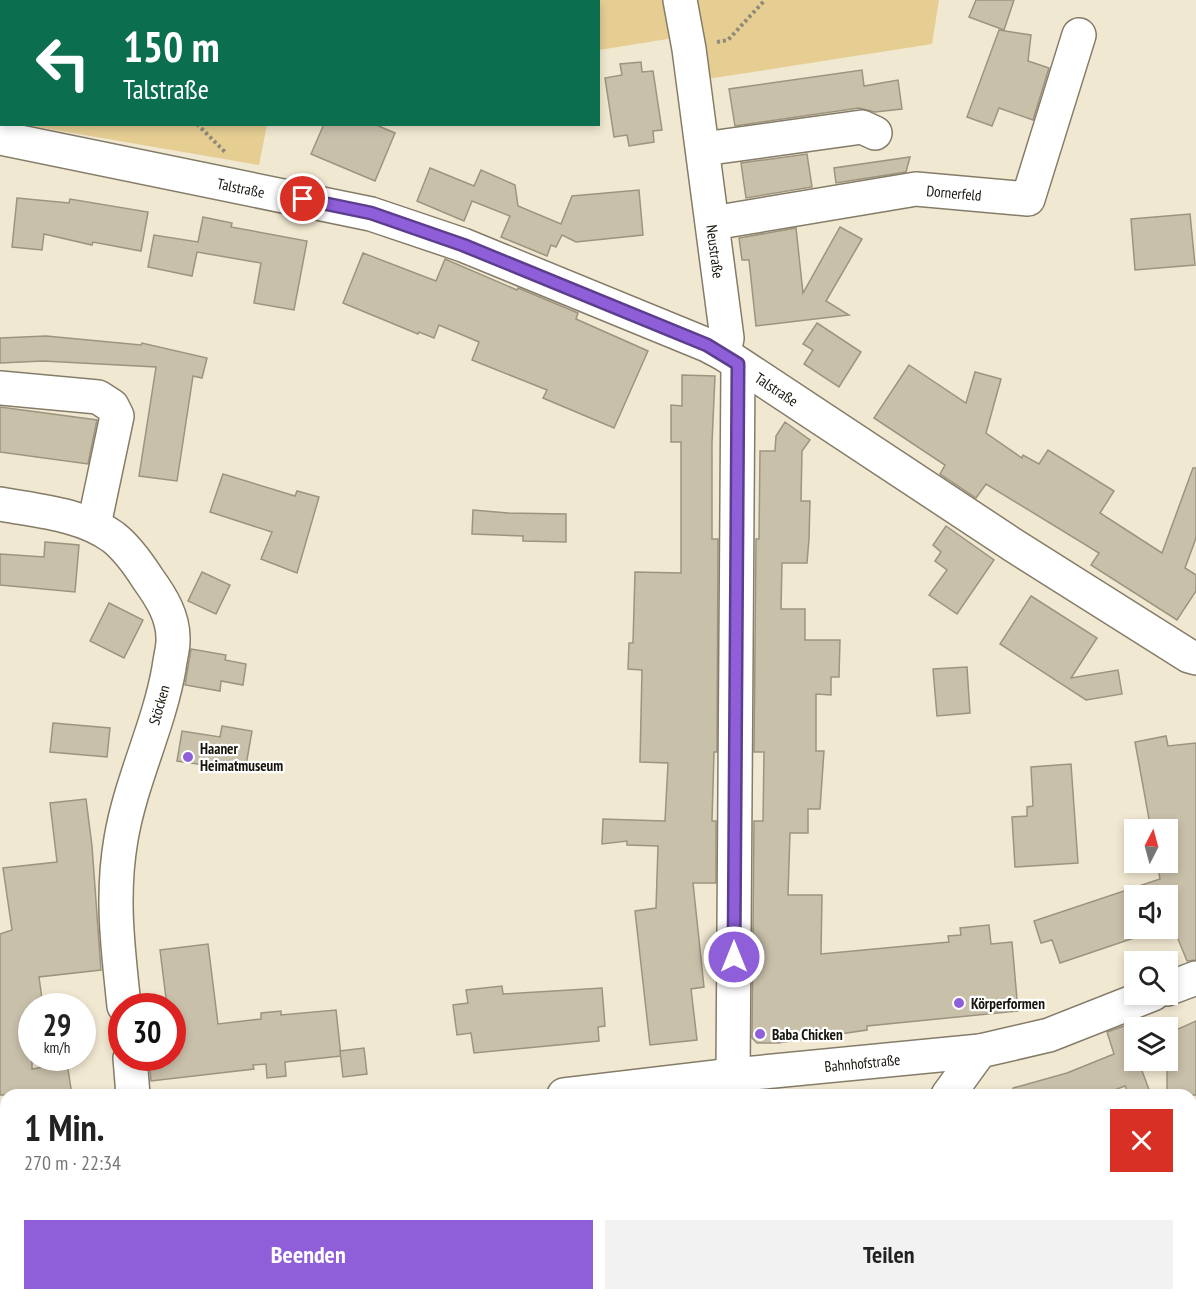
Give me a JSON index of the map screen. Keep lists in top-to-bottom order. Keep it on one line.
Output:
{"streets":{"street":["Talstraße","Dornerfeld","Neustraße","Stöcken","Bahnhofstraße"]},"crossings":[["Talstraße","Neustraße"],["Dornerfeld","Neustraße"],["Neustraße","Bahnhofstraße"]],"places":["Haaner Heimatmuseum","Körperformen","Baba Chicken"],"north":"top","page":{"turn":["150 m","Talstraße"],"speed":"29 km/h","limit":"30","heading":["1 Min.","270 m · 22:34"],"buttons":["Beenden","Teilen"]}}
